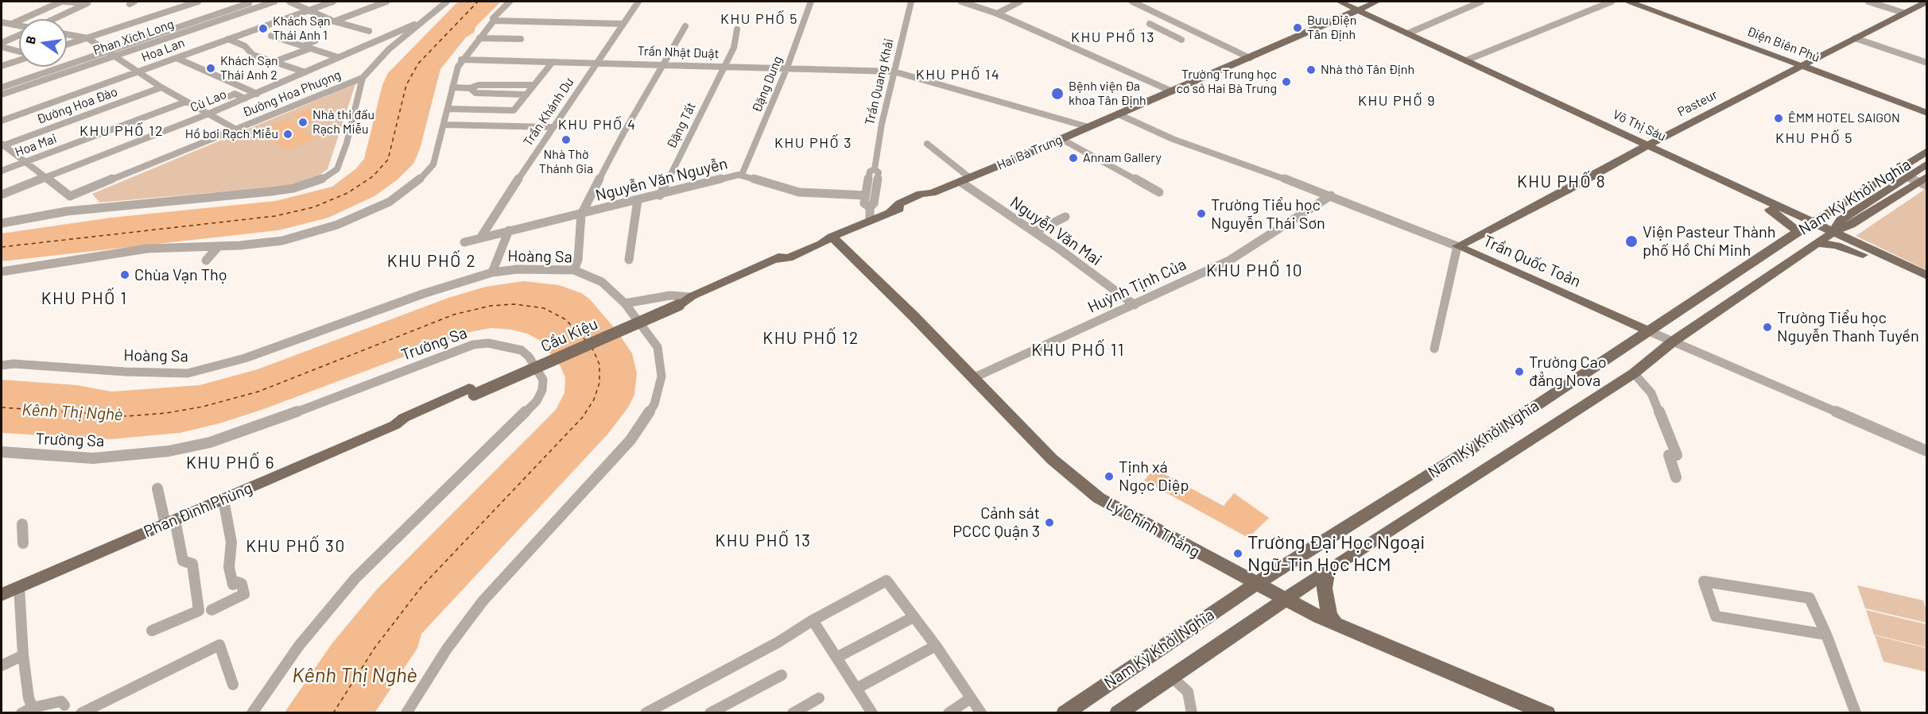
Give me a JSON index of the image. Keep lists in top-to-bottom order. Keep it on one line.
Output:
{"streets":{"main road":["Điện Biên Phủ","Pasteur","Võ Thị Sáu","Hai Bà Trưng","Nam Kỳ Khởi Nghĩa","Trần Quốc Toản","Cầu Kiệu","Phan Đình Phùng","Lý Chính Thắng"],"street":["Phan Xích Long","Hoa Lan","Trần Nhật Duật","Trần Quang Khải","Đặng Dung","Đường Hoa Phượng","Cù Lao","Đường Hoa Đào","Trần Khánh Dư","Ðặng Tất","Hoa Mai","Nguyễn Văn Nguyễn","Nguyễn Văn Mai","Hoàng Sa","Huỳnh Tịnh Của","Trường Sa"]},"crossings":[["Điện Biên Phủ","Pasteur"],["Trần Nhật Duật","Trần Quang Khải"],["Trần Nhật Duật","Đặng Dung"],["Trần Nhật Duật","Trần Khánh Dư"],["Trần Nhật Duật","Ðặng Tất"],["Trần Nhật Duật","Hai Bà Trưng"],["Trần Quang Khải","Hai Bà Trưng"],["Trần Quang Khải","Nguyễn Văn Nguyễn"],["Đặng Dung","Nguyễn Văn Nguyễn"],["Pasteur","Võ Thị Sáu"],["Pasteur","Trần Quốc Toản"],["Trần Khánh Dư","Nguyễn Văn Nguyễn"],["Ðặng Tất","Nguyễn Văn Nguyễn"],["Võ Thị Sáu","Hai Bà Trưng"],["Võ Thị Sáu","Nam Kỳ Khởi Nghĩa"],["Hai Bà Trưng","Nguyễn Văn Mai"],["Hai Bà Trưng","Trần Quốc Toản"],["Hai Bà Trưng","Cầu Kiệu"],["Hai Bà Trưng","Lý Chính Thắng"],["Nam Kỳ Khởi Nghĩa","Trần Quốc Toản"],["Nam Kỳ Khởi Nghĩa","Lý Chính Thắng"],["Nguyễn Văn Mai","Huỳnh Tịnh Của"],["Trần Quốc Toản","Huỳnh Tịnh Của"],["Huỳnh Tịnh Của","Lý Chính Thắng"],["Cầu Kiệu","Phan Đình Phùng"]],"districts":["KHU PHỐ 5","KHU PHỐ 13","KHU PHỐ 14","KHU PHỐ 9","KHU PHỐ 4","KHU PHỐ 12","KHU PHỐ 5","KHU PHỐ 3","KHU PHỐ 8","KHU PHỐ 2","KHU PHỐ 10","KHU PHỐ 1","KHU PHỐ 12","KHU PHỐ 11","KHU PHỐ 6","KHU PHỐ 13","KHU PHỐ 30"],"water":["Kênh Thị Nghè"],"places":["Bưu Điện Tân Định","Khách Sạn Thái Anh 1","Khách Sạn Thái Anh 2","Nhà thờ Tân Định","Trường Trung học cơ sở Hai Bà Trưng","Bệnh viện Đa khoa Tân Định","ÊMM HOTEL SAIGON","Nhà thi đấu Rạch Miễu","Hồ bơi Rạch Miễu","Nhà Thờ Thánh Gia","Annam Gallery","Trường Tiểu học Nguyễn Thái Sơn","Viện Pasteur Thành phố Hồ Chí Minh","Chùa Vạn Thọ","Trường Tiểu học Nguyễn Thanh Tuyền","Trường Cao đẳng Nova","Tịnh xá Ngọc Diệp","Cảnh sát PCCC Quận 3","Trường Đại Học Ngoại Ngữ-Tin Học HCM"],"north":"left"}
